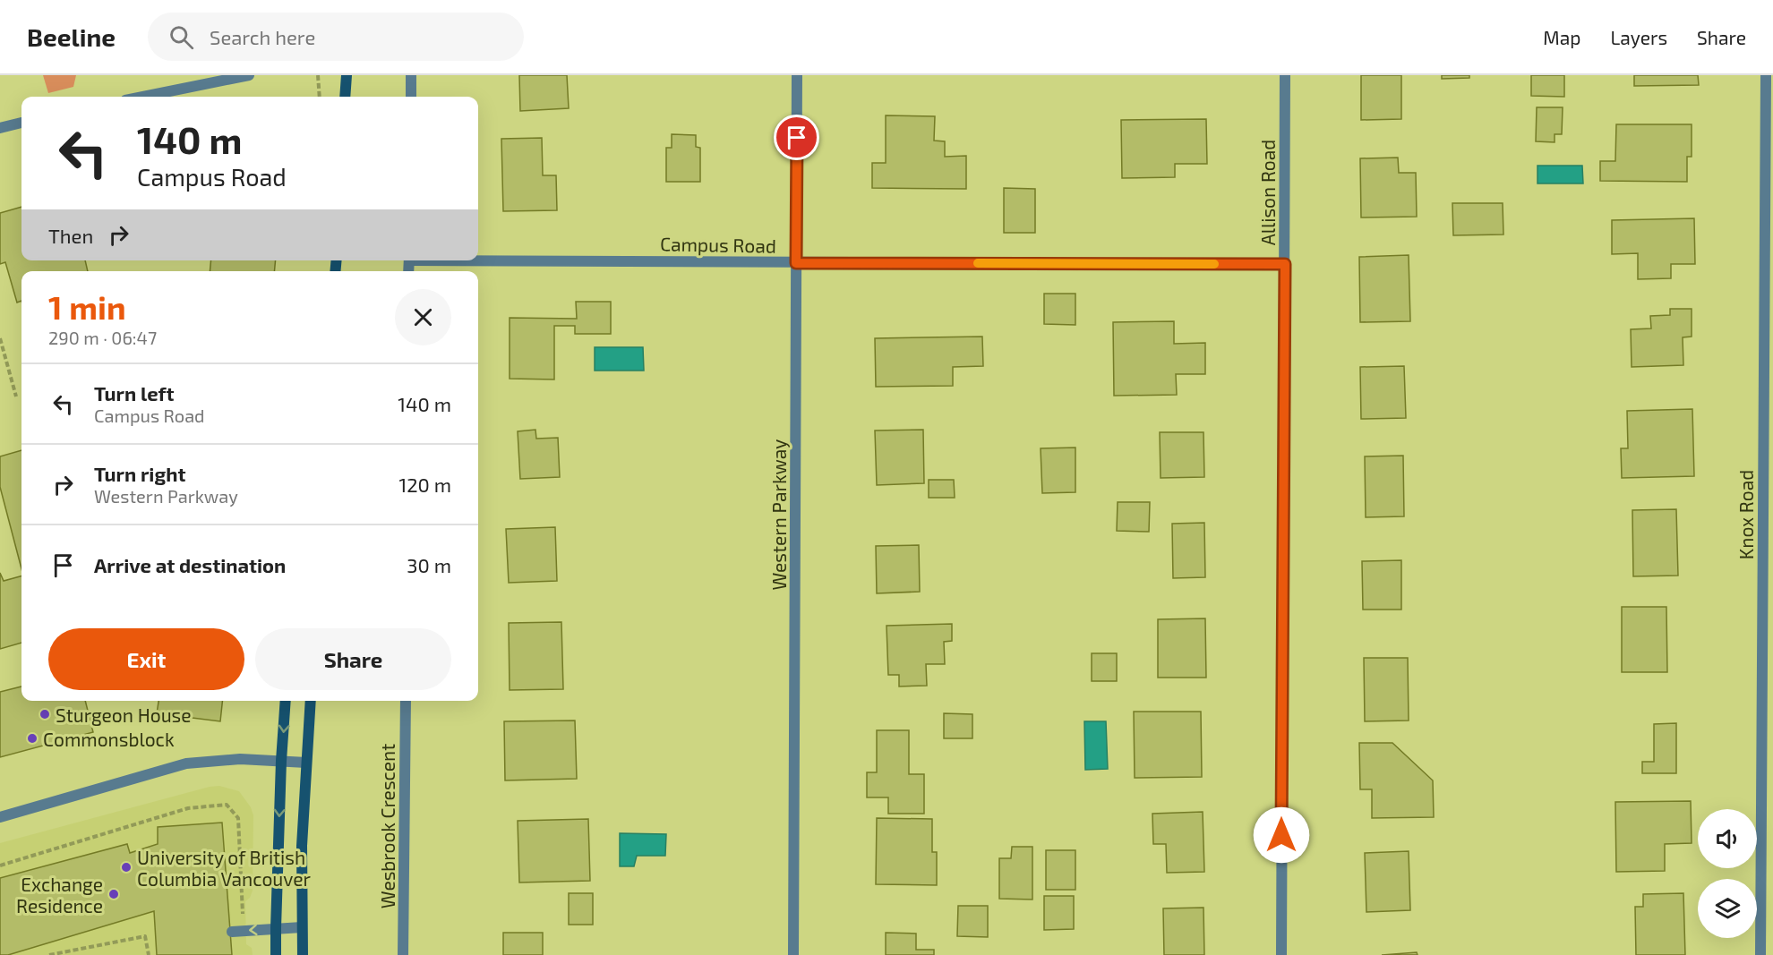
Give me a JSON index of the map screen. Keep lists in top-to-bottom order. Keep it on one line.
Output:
{"streets":{"street":["Allison Road","Campus Road","Western Parkway","Knox Road","Wesbrook Crescent"]},"crossings":[["Allison Road","Campus Road"],["Campus Road","Western Parkway"]],"places":["Sturgeon House","Commonsblock","University of British Columbia Vancouver","Exchange Residence"],"page":{"header":"Beeline","search":"Search here","nav":["Map","Layers","Share"],"turn":["140 m","Campus Road"],"then":"Then","heading":["1 min","290 m · 06:47"],"list":[{"name":"Turn left","note":"Campus Road","value":"140 m"},{"name":"Turn right","note":"Western Parkway","value":"120 m"},{"name":"Arrive at destination","value":"30 m"}],"buttons":["Exit","Share"]}}
